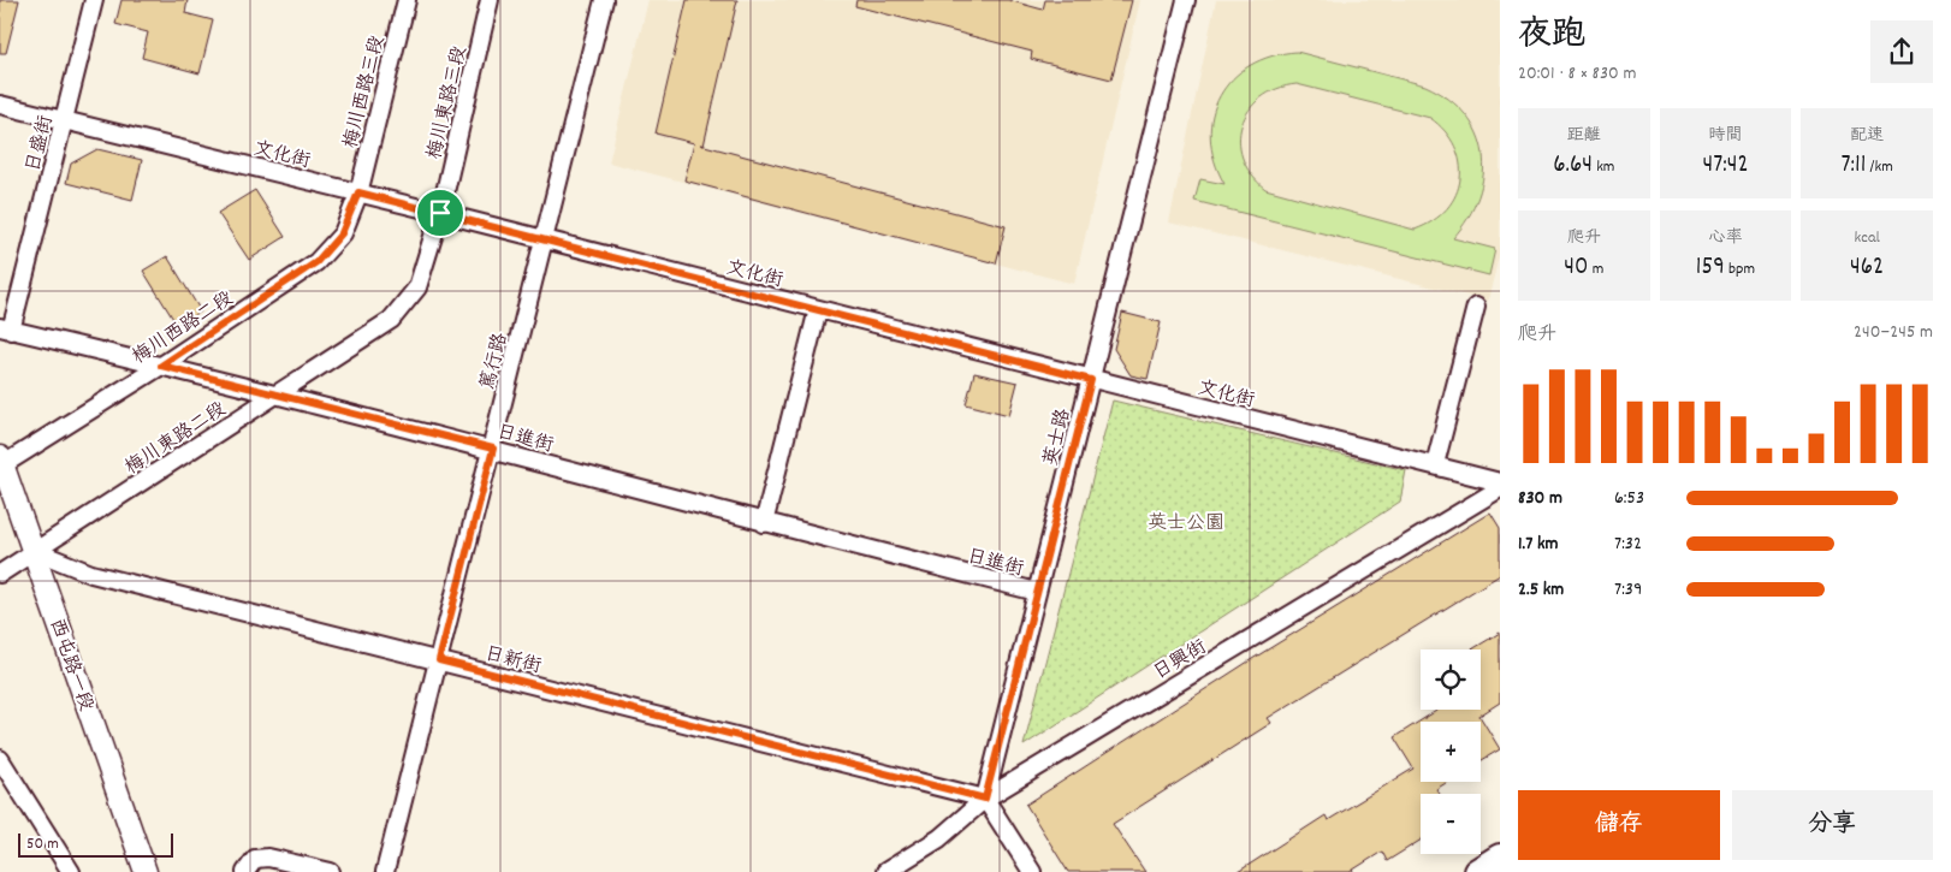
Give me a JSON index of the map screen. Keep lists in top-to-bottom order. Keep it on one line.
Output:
{"streets":{"street":["梅川西路三段","梅川東路三段","日盛街","文化街","梅川西路二段","篤行路","梅川東路二段","日進街","英士路","日新街","日興街","西屯路一段"]},"crossings":[["梅川西路三段","文化街"],["梅川西路三段","梅川西路二段"],["梅川東路三段","文化街"],["梅川東路三段","梅川東路二段"],["日盛街","文化街"],["日盛街","日進街"],["文化街","梅川西路二段"],["文化街","篤行路"],["文化街","梅川東路二段"],["文化街","英士路"],["梅川西路二段","日進街"],["梅川西路二段","西屯路一段"],["篤行路","日進街"],["篤行路","日新街"],["梅川東路二段","日進街"],["梅川東路二段","日新街"],["梅川東路二段","西屯路一段"],["日進街","英士路"],["英士路","日新街"],["英士路","日興街"],["日新街","日興街"],["日新街","西屯路一段"]],"parks":["英士公園"],"scale_bar":"50 m","page":{"heading":["夜跑","20:01 · 8 × 830 m"],"stats":[["距離","6.64 km"],["時間","47:42"],["配速","7:11 /km"],["爬升","40 m"],["心率","159 bpm"],["kcal","462"]],"chart":["爬升","240–245 m"],"list":[{"name":"830 m","note":"6:53"},{"name":"1.7 km","note":"7:32"},{"name":"2.5 km","note":"7:39"}],"map_buttons":["+","−"],"buttons":["儲存","分享"],"scale":"50 m"}}
